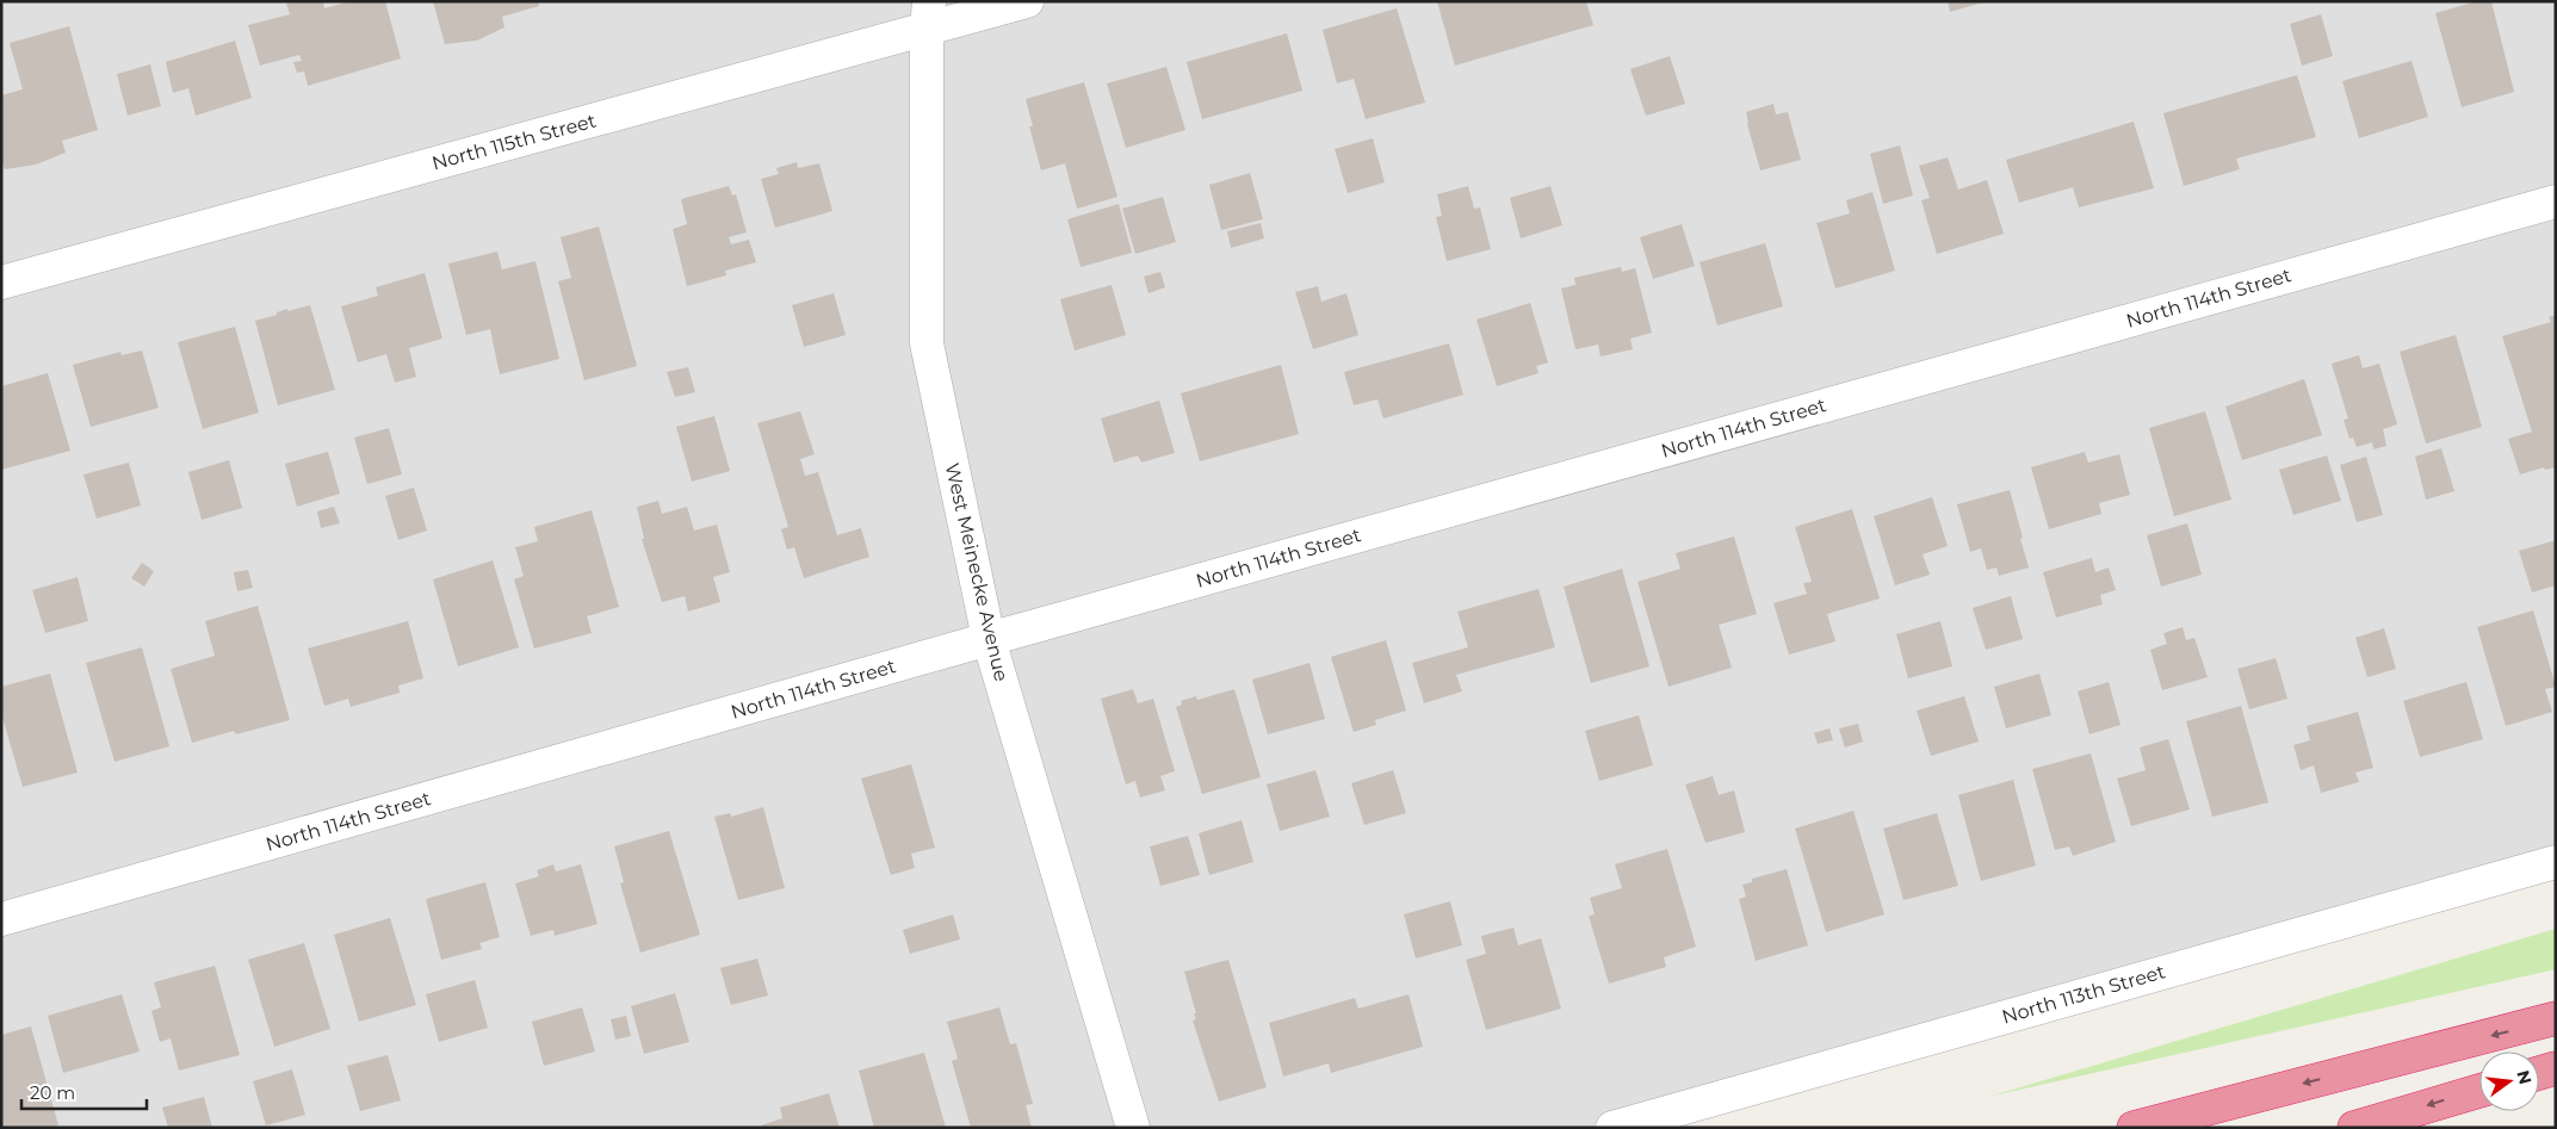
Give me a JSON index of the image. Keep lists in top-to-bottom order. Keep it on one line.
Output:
{"streets":{"street":["North 115th Street","North 114th Street","West Meinecke Avenue","North 113th Street"]},"crossings":[["North 115th Street","West Meinecke Avenue"],["North 114th Street","West Meinecke Avenue"]],"scale_bar":"20 m","north":"right"}
